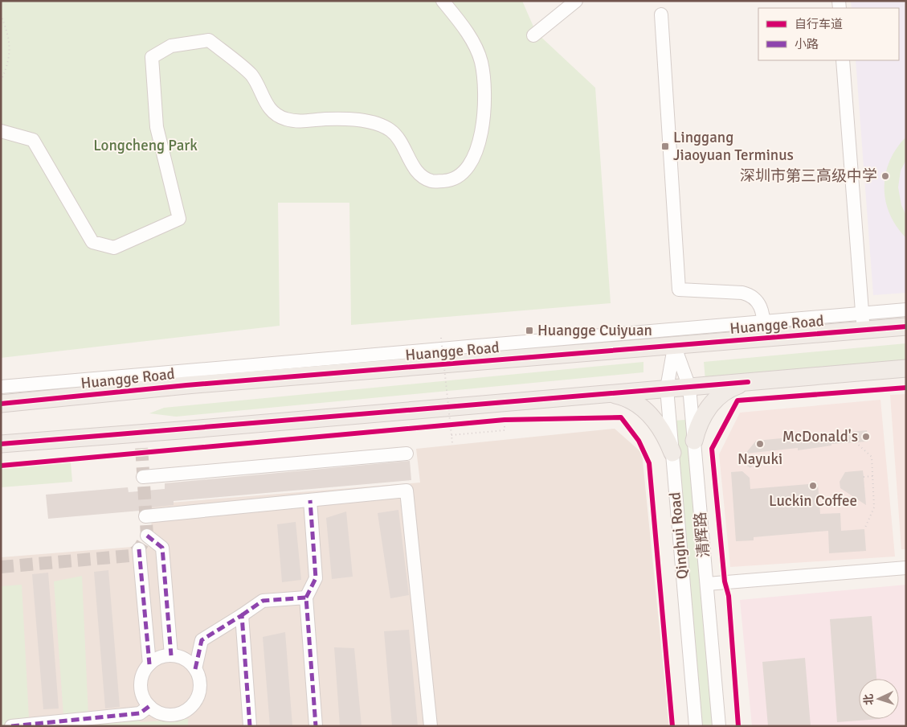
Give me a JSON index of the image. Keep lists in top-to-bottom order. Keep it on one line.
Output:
{"streets":{"main road":["Huangge Road"],"street":["清辉路","Qinghui Road"]},"crossings":[["Huangge Road","清辉路"],["Huangge Road","Qinghui Road"],["清辉路","Qinghui Road"]],"parks":["Longcheng Park"],"places":{"transit":["Linggang Jiaoyuan Terminus","Huangge Cuiyuan"],"other":["深圳市第三高级中学","McDonald's","Nayuki","Luckin Coffee"]},"legend":["自行车道","小路"],"north":"left"}
